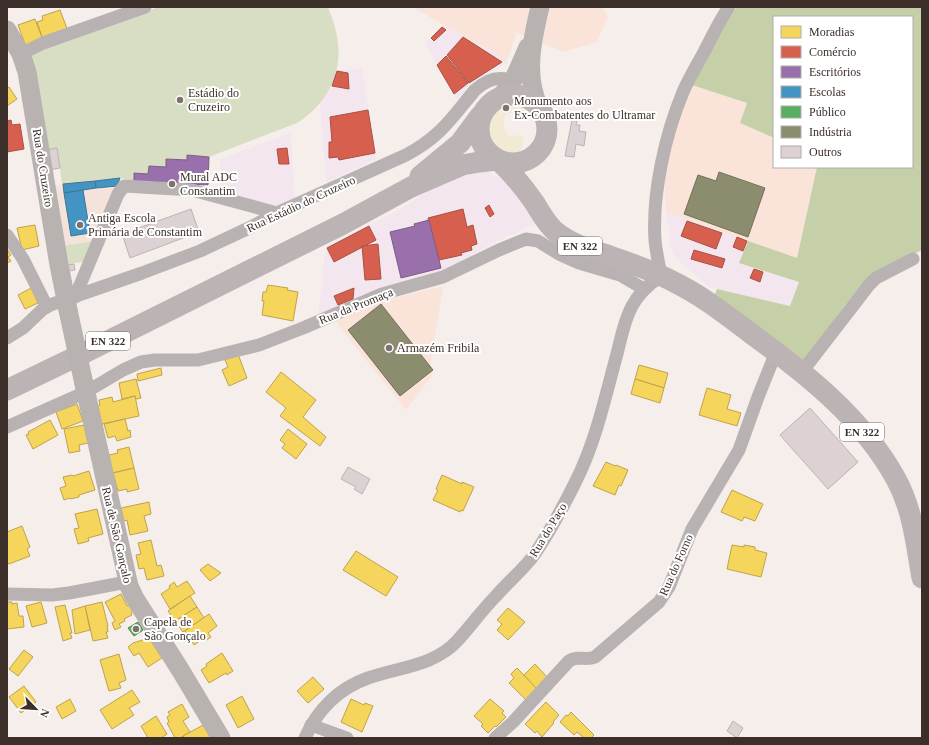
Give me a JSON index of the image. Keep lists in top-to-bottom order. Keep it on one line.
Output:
{"streets":{"main road":["EN 322"],"street":["Rua do Cruzeiro","Rua Estádio do Cruzeiro","Rua da Promaça","Rua do Paço","Rua de São Gonçalo","Rua do Forno"]},"crossings":[["Rua do Cruzeiro","Rua Estádio do Cruzeiro"],["Rua do Cruzeiro","Rua de São Gonçalo"],["Rua Estádio do Cruzeiro","Rua de São Gonçalo"],["EN 322","Rua do Paço"],["EN 322","Rua do Forno"],["Rua da Promaça","Rua do Paço"],["Rua da Promaça","Rua de São Gonçalo"]],"places":["Estádio do Cruzeiro","Monumento aos Ex-Combatentes do Ultramar","Mural ADC Constantim","Antiga Escola Primária de Constantim","Armazém Fribila","Capela de São Gonçalo"],"legend":["Moradias","Comércio","Escritórios","Escolas","Público","Indústria","Outros"],"north":"bottom right"}
